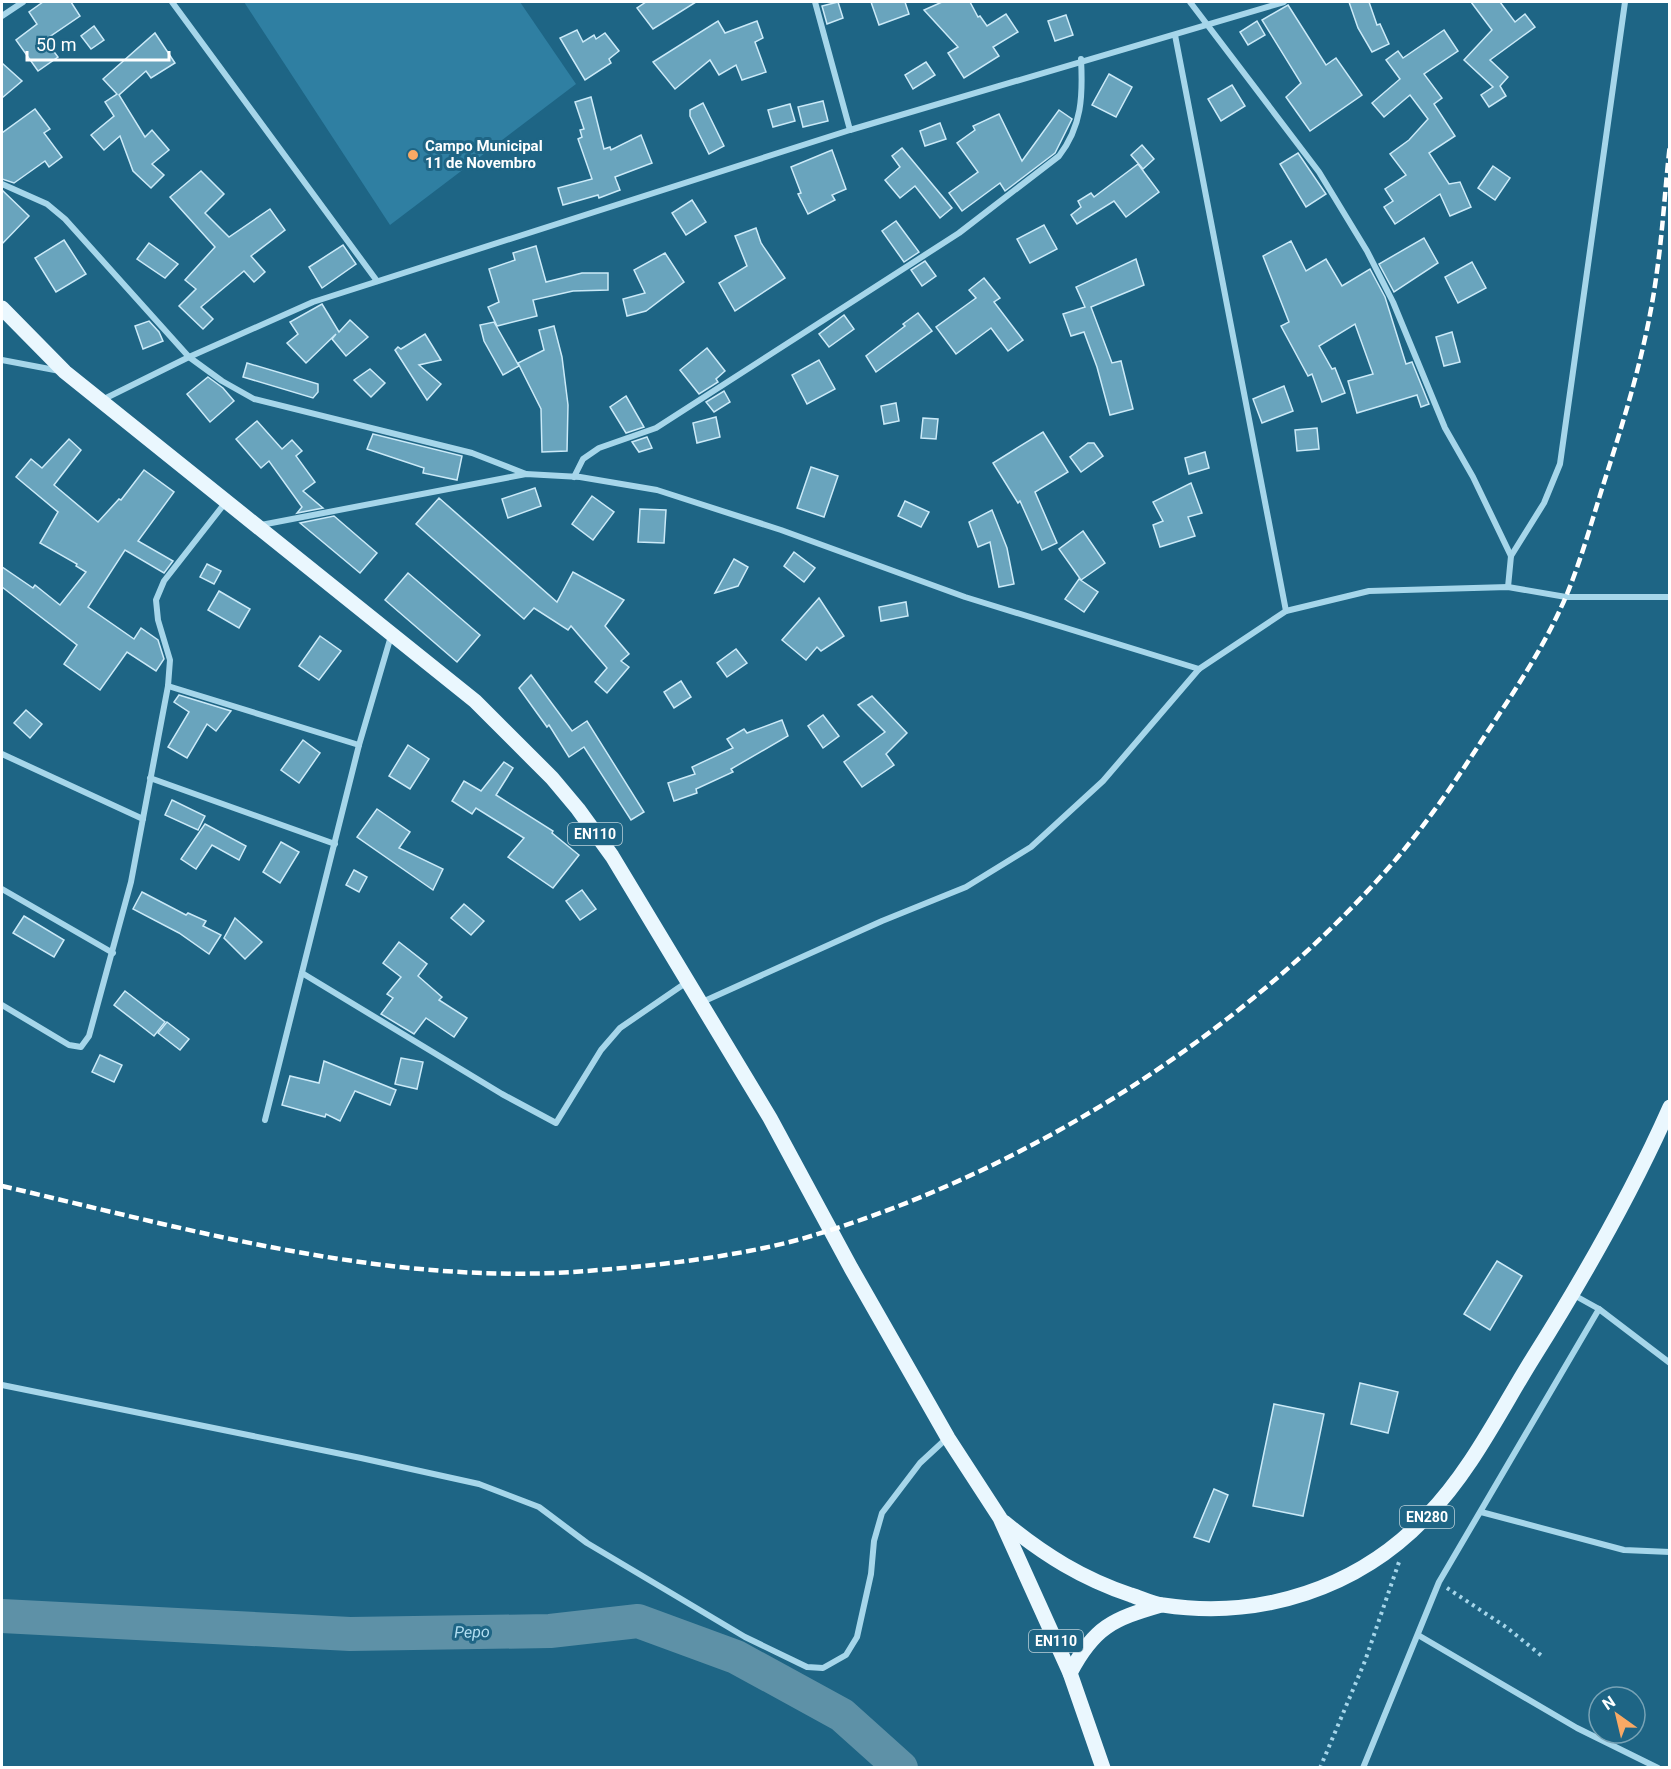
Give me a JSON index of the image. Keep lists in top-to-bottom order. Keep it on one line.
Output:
{"streets":{"main road":["EN110","EN280"]},"crossings":[["EN110","EN280"]],"water":["Pepo"],"places":["Campo Municipal 11 de Novembro"],"scale_bar":"50 m","north":"top left"}
